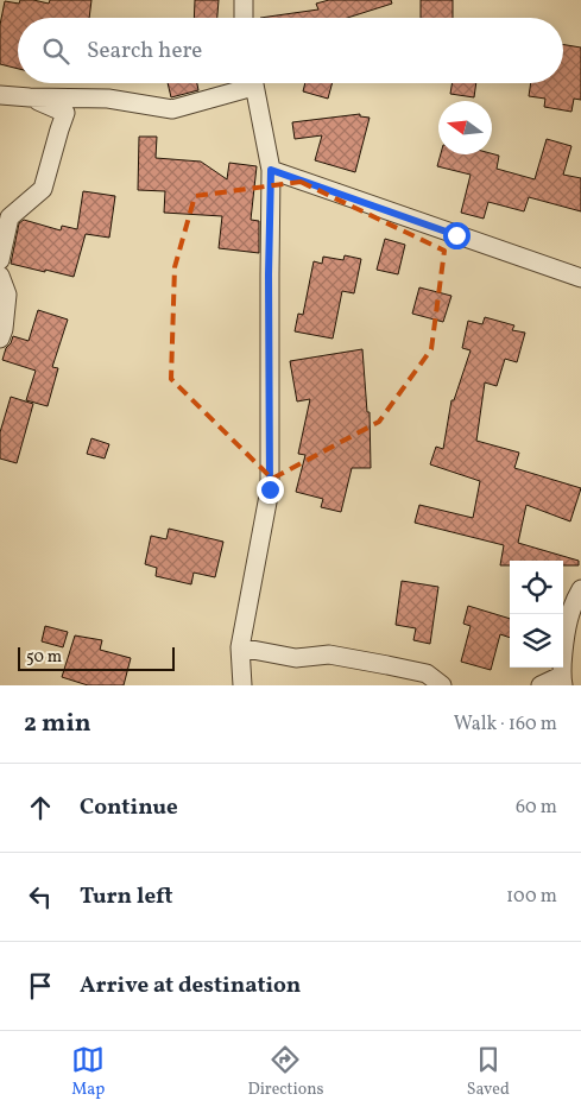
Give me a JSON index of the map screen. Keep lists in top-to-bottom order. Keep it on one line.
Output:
{"scale_bar":"50 m","north":"left","page":{"search":"Search here","scale":"50 m","heading":["2 min","Walk · 160 m"],"list":[["Continue","60 m"],["Turn left","100 m"],"Arrive at destination"],"nav":["Map","Directions","Saved"]}}
